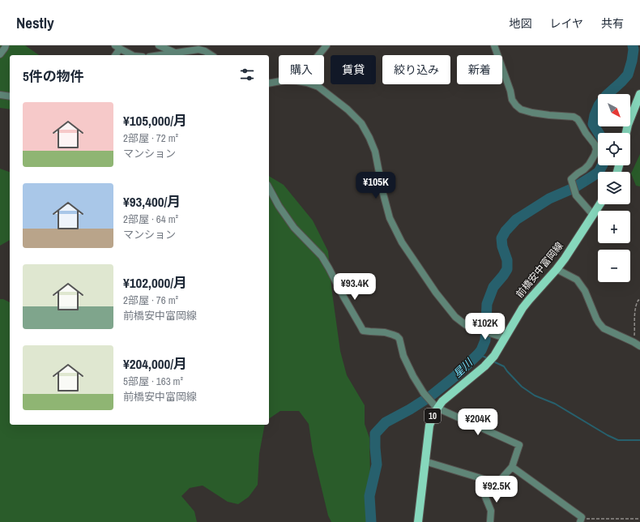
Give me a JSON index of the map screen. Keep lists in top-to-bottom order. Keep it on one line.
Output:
{"streets":{"main road":["前橋安中富岡線","10"]},"water":["星川"],"north":"bottom right","page":{"header":"Nestly","nav":["地図","レイヤ","共有"],"chip":["購入","賃貸","絞り込み","新着"],"heading":"5件の物件","map_buttons":["+","−"],"list":[{"name":"¥105,000/月","note":"2部屋 · 72 m² · マンション"},{"name":"¥93,400/月","note":"2部屋 · 64 m² · マンション"},{"name":"¥102,000/月","note":"2部屋 · 76 m² · 前橋安中富岡線"},{"name":"¥204,000/月","note":"5部屋 · 163 m² · 前橋安中富岡線"}],"price":["¥105K","¥93.4K","¥102K","¥204K","¥92.5K"]}}
